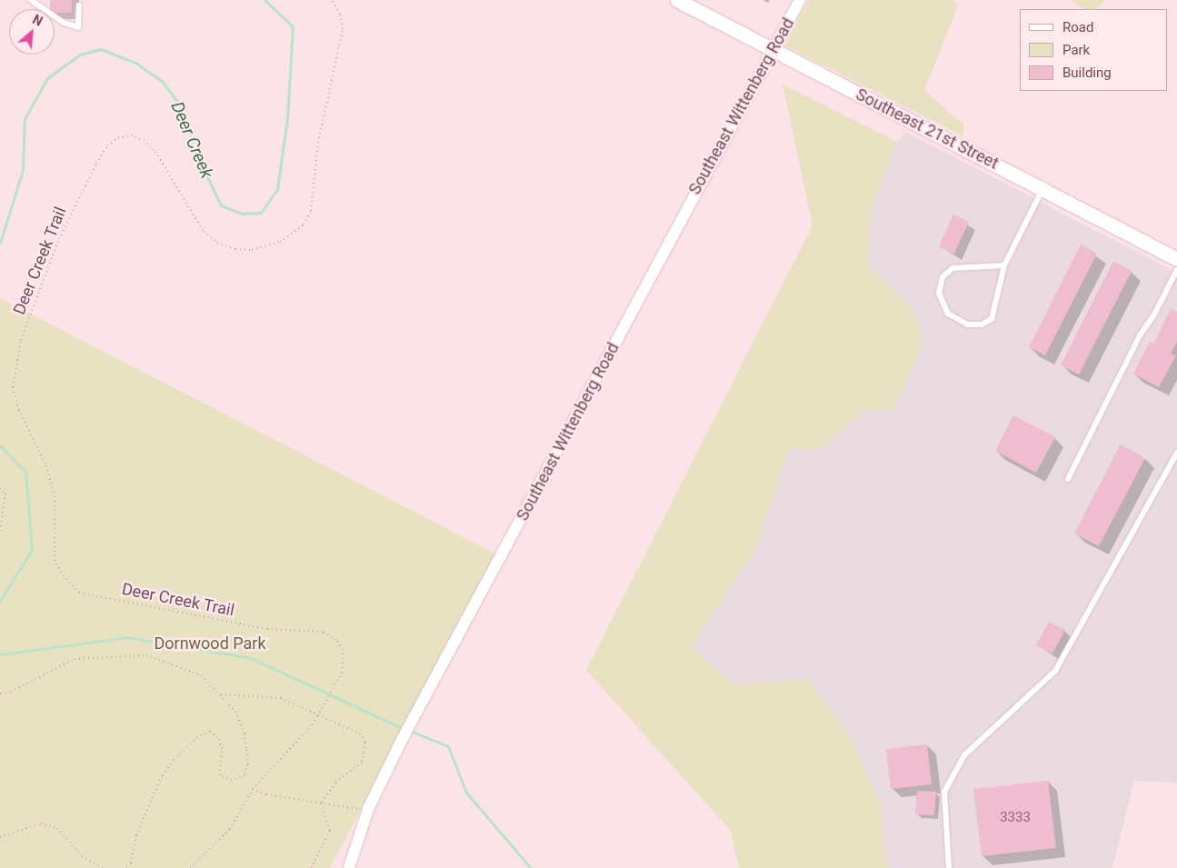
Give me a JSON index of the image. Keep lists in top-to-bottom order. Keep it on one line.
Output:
{"streets":{"street":["Southeast Wittenberg Road","Southeast 21st Street"],"path":["Deer Creek Trail"]},"crossings":[["Southeast Wittenberg Road","Southeast 21st Street"]],"water":["Deer Creek"],"parks":["Dornwood Park"],"house_numbers":["3333"],"legend":["Road","Park","Building"],"north":"top right"}
